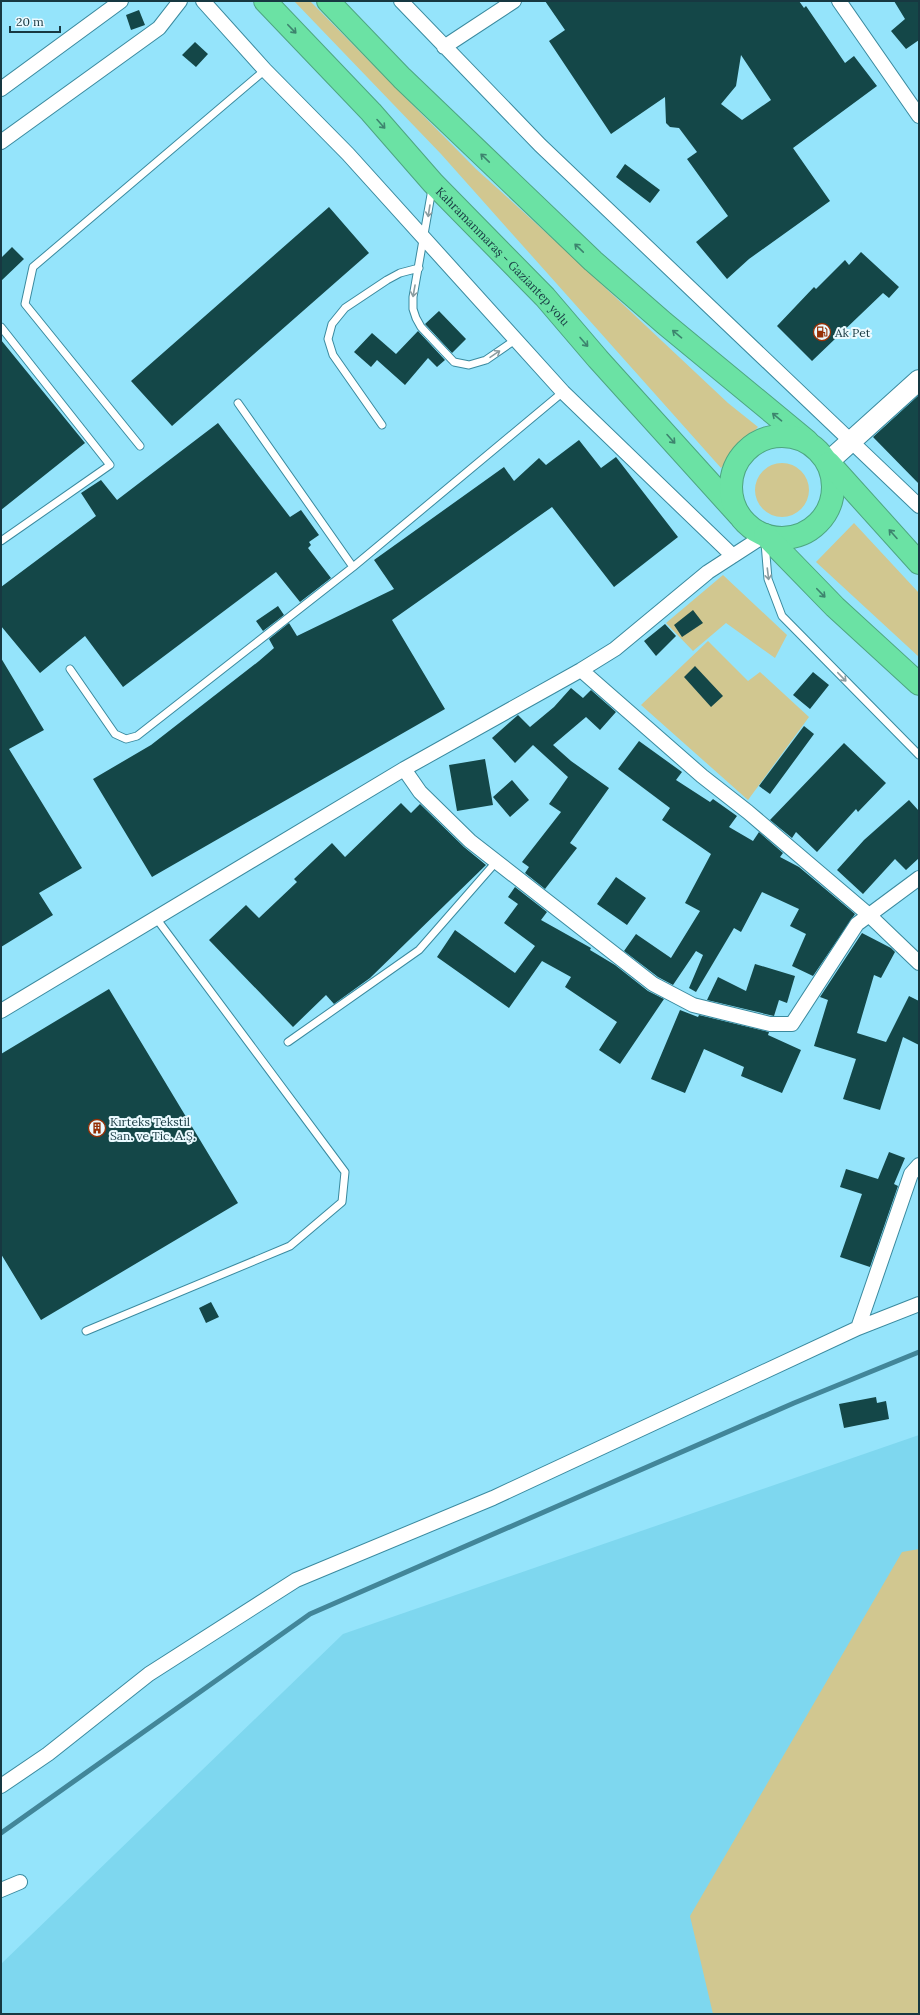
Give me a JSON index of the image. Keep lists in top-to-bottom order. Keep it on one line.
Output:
{"streets":{"highway":["Kahramanmaraş - Gaziantep yolu"]},"places":{"fuel station":["Ak Pet"],"building":["Kırteks Tekstil San. ve Tic. A.Ş."]},"scale_bar":"20 m"}
